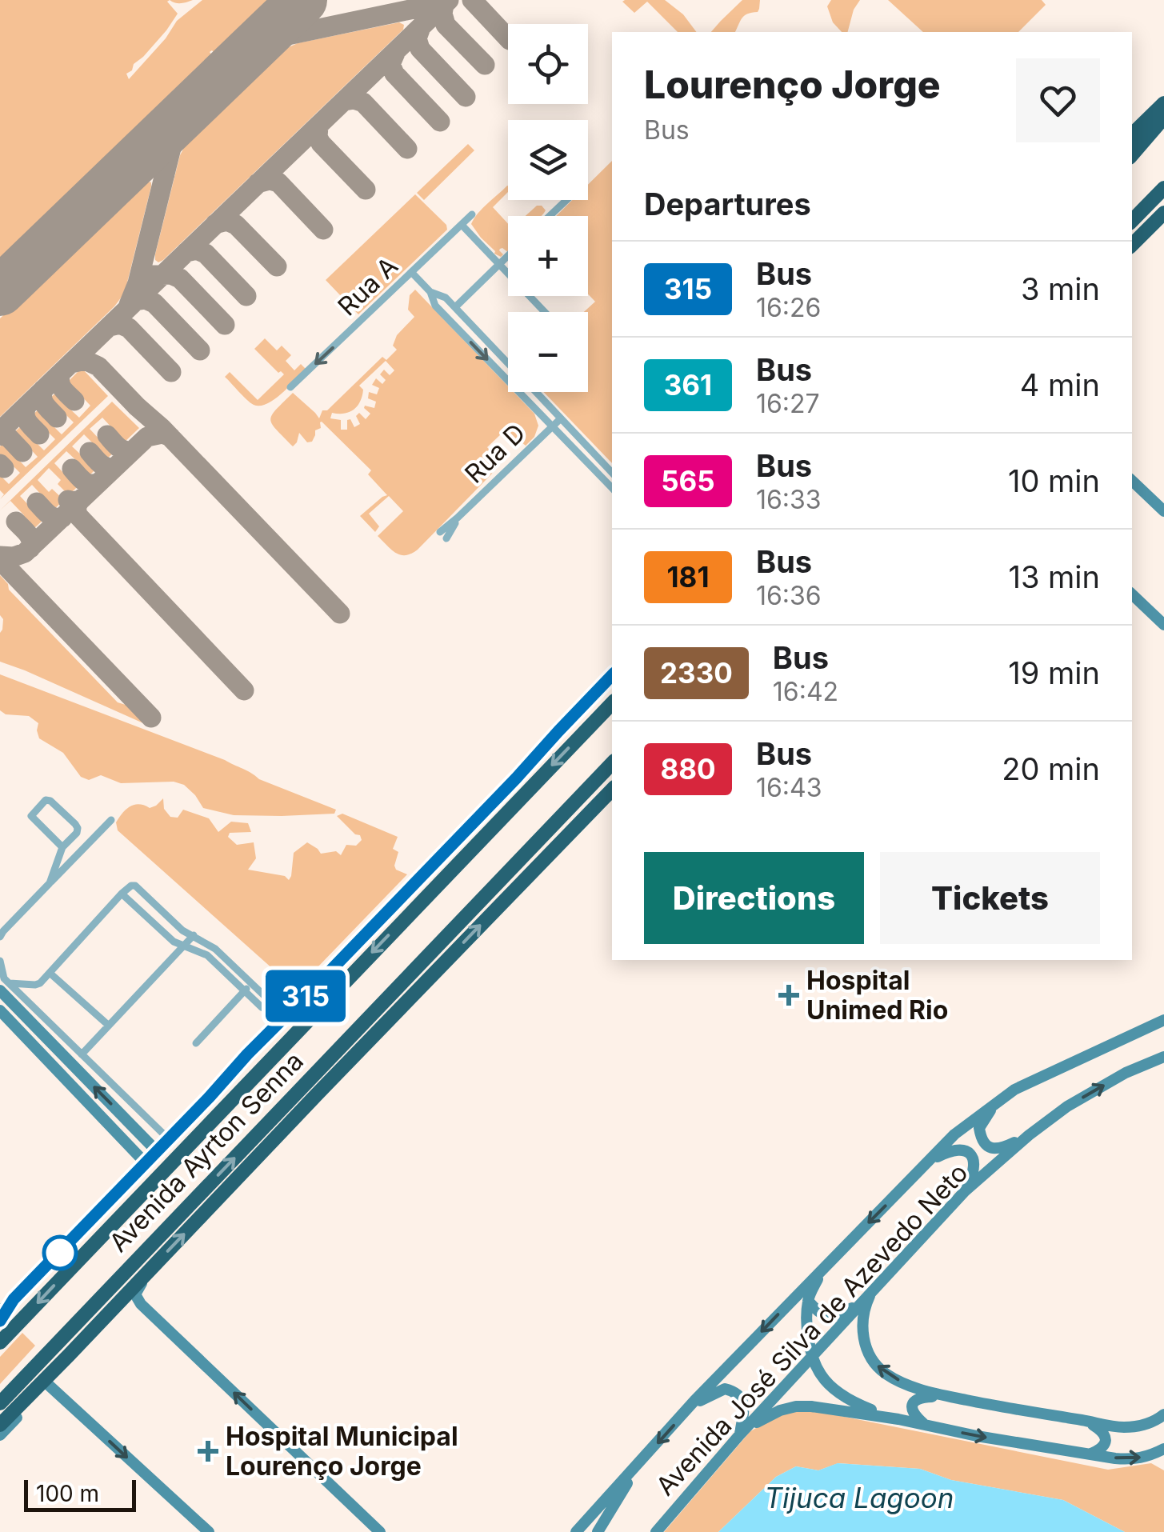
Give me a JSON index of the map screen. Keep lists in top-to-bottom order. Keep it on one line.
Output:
{"streets":{"highway":["Avenida Ayrton Senna"],"street":["Rua A","Rua D","Avenida José Silva de Azevedo Neto"]},"one_way":["Rua A"],"water":["Tijuca Lagoon"],"places":{"health":["Hospital Unimed Rio","Hospital Municipal Lourenço Jorge"]},"lines":["bus line 315"],"scale_bar":"100 m","page":{"on_map":"315","map_buttons":["+","−"],"heading":[["Lourenço Jorge","Bus"],"Departures"],"list":[{"mark":"315","name":"Bus","note":"16:26","value":"3 min"},{"mark":"361","name":"Bus","note":"16:27","value":"4 min"},{"mark":"565","name":"Bus","note":"16:33","value":"10 min"},{"mark":"181","name":"Bus","note":"16:36","value":"13 min"},{"mark":"2330","name":"Bus","note":"16:42","value":"19 min"},{"mark":"880","name":"Bus","note":"16:43","value":"20 min"}],"buttons":["Directions","Tickets"],"scale":"100 m"}}
